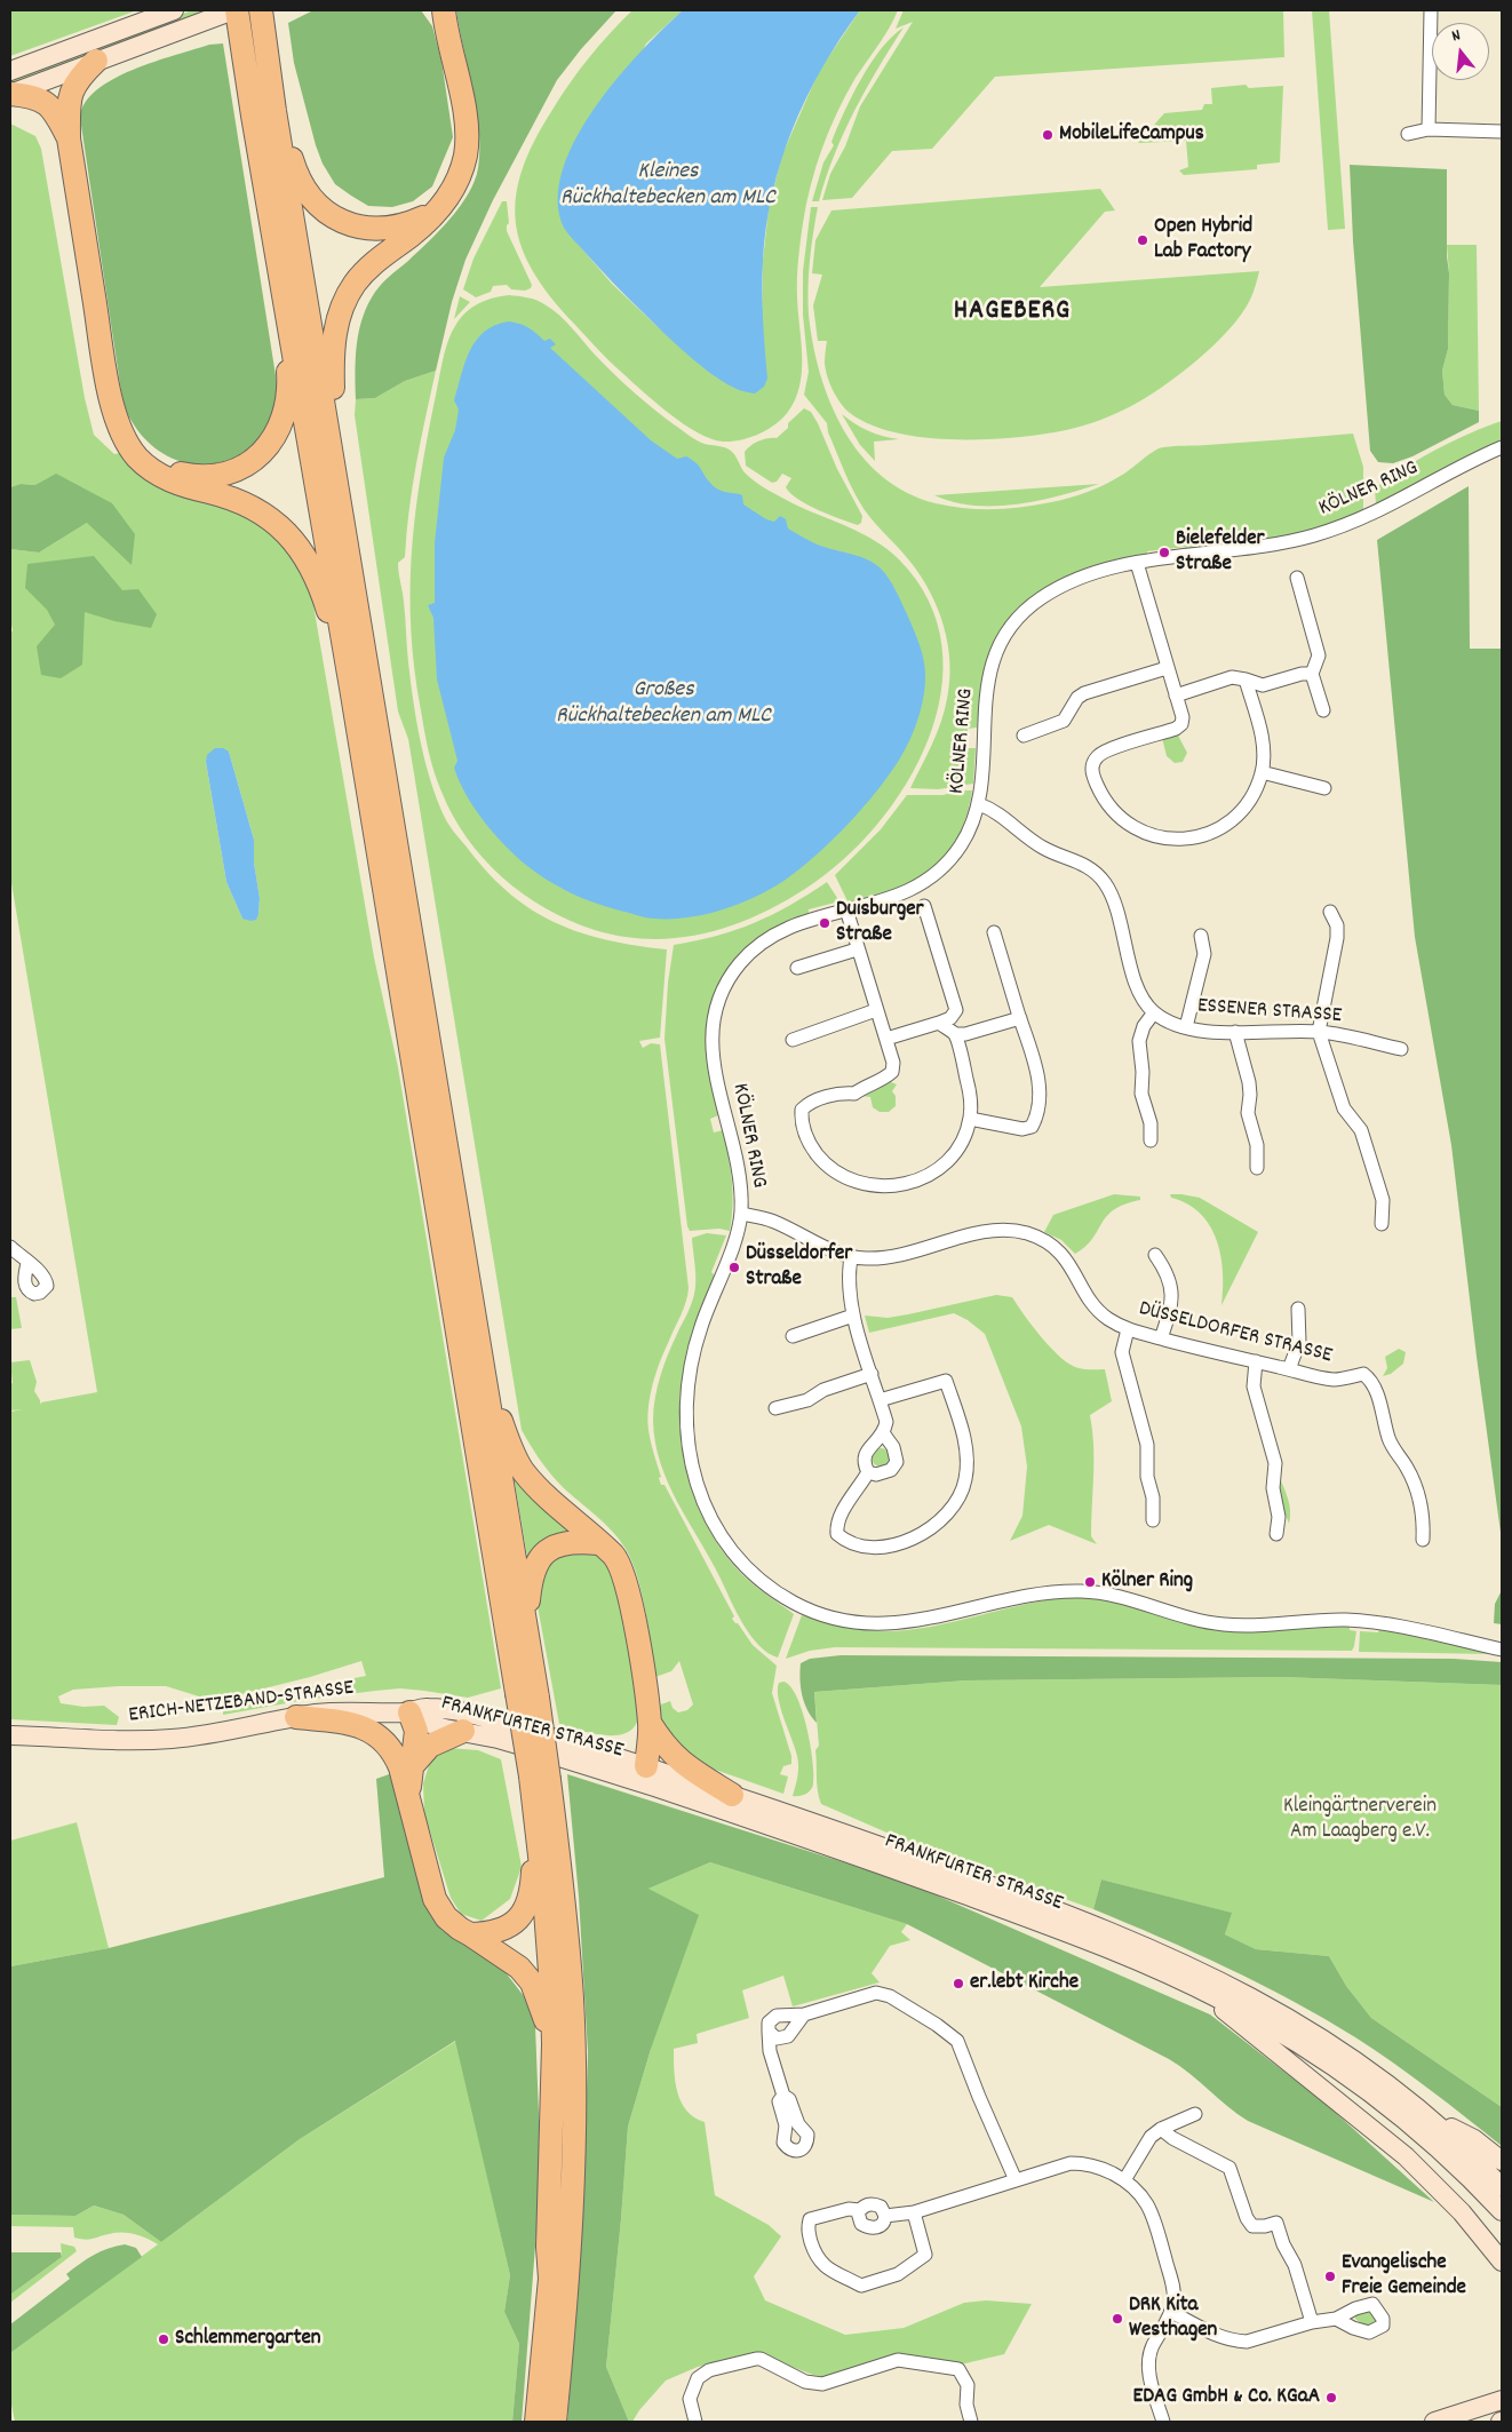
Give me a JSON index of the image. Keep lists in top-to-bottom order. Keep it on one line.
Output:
{"streets":{"street":["KÖLNER RING","ESSENER STRASSE","DÜSSELDORFER STRASSE","ERICH-NETZEBAND-STRASSE","FRANKFURTER STRASSE"]},"crossings":[["KÖLNER RING","DÜSSELDORFER STRASSE"],["ERICH-NETZEBAND-STRASSE","FRANKFURTER STRASSE"]],"districts":["HAGEBERG"],"water":["Kleines Rückhaltebecken am MLC","Großes Rückhaltebecken am MLC"],"parks":["Kleingärtnerverein Am Laagberg e.V."],"places":["MobileLifeCampus","Open Hybrid Lab Factory","Bielefelder Straße","Duisburger Straße","Düsseldorfer Straße","Kölner Ring","er.lebt Kirche","Evangelische Freie Gemeinde","DRK Kita Westhagen","Schlemmergarten","EDAG GmbH & Co. KGaA"],"north":"top"}
